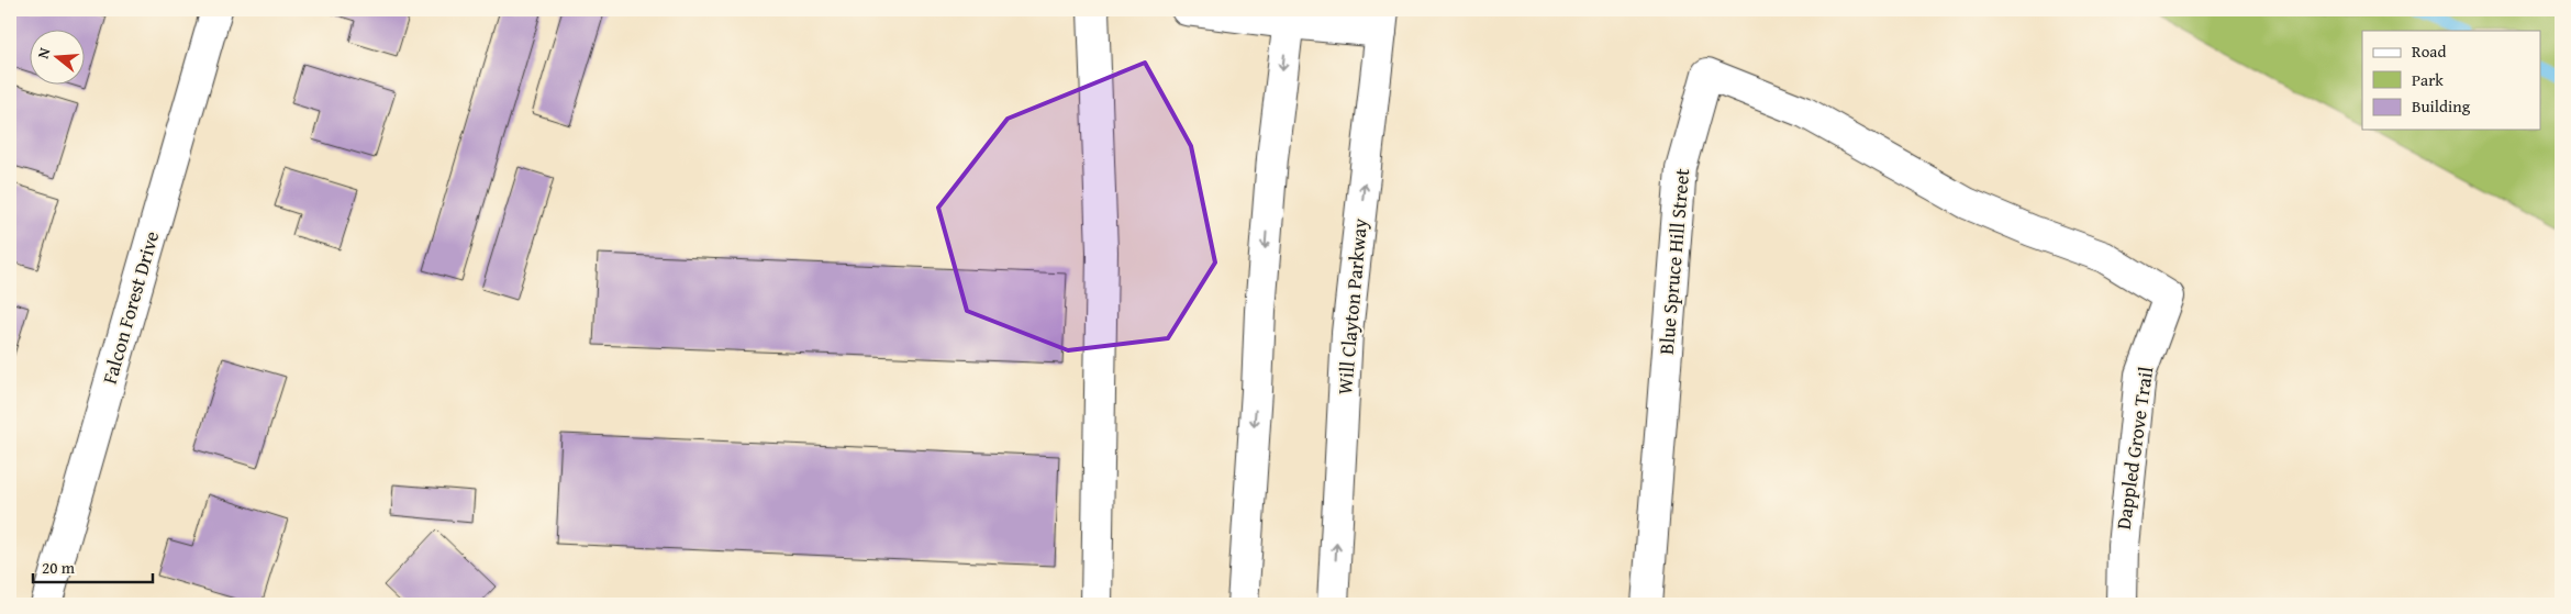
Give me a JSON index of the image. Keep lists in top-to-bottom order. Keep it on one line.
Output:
{"streets":{"street":["Blue Spruce Hill Street","Will Clayton Parkway","Falcon Forest Drive","Dappled Grove Trail"]},"crossings":[["Blue Spruce Hill Street","Dappled Grove Trail"]],"legend":["Road","Park","Building"],"scale_bar":"20 m","north":"left"}
